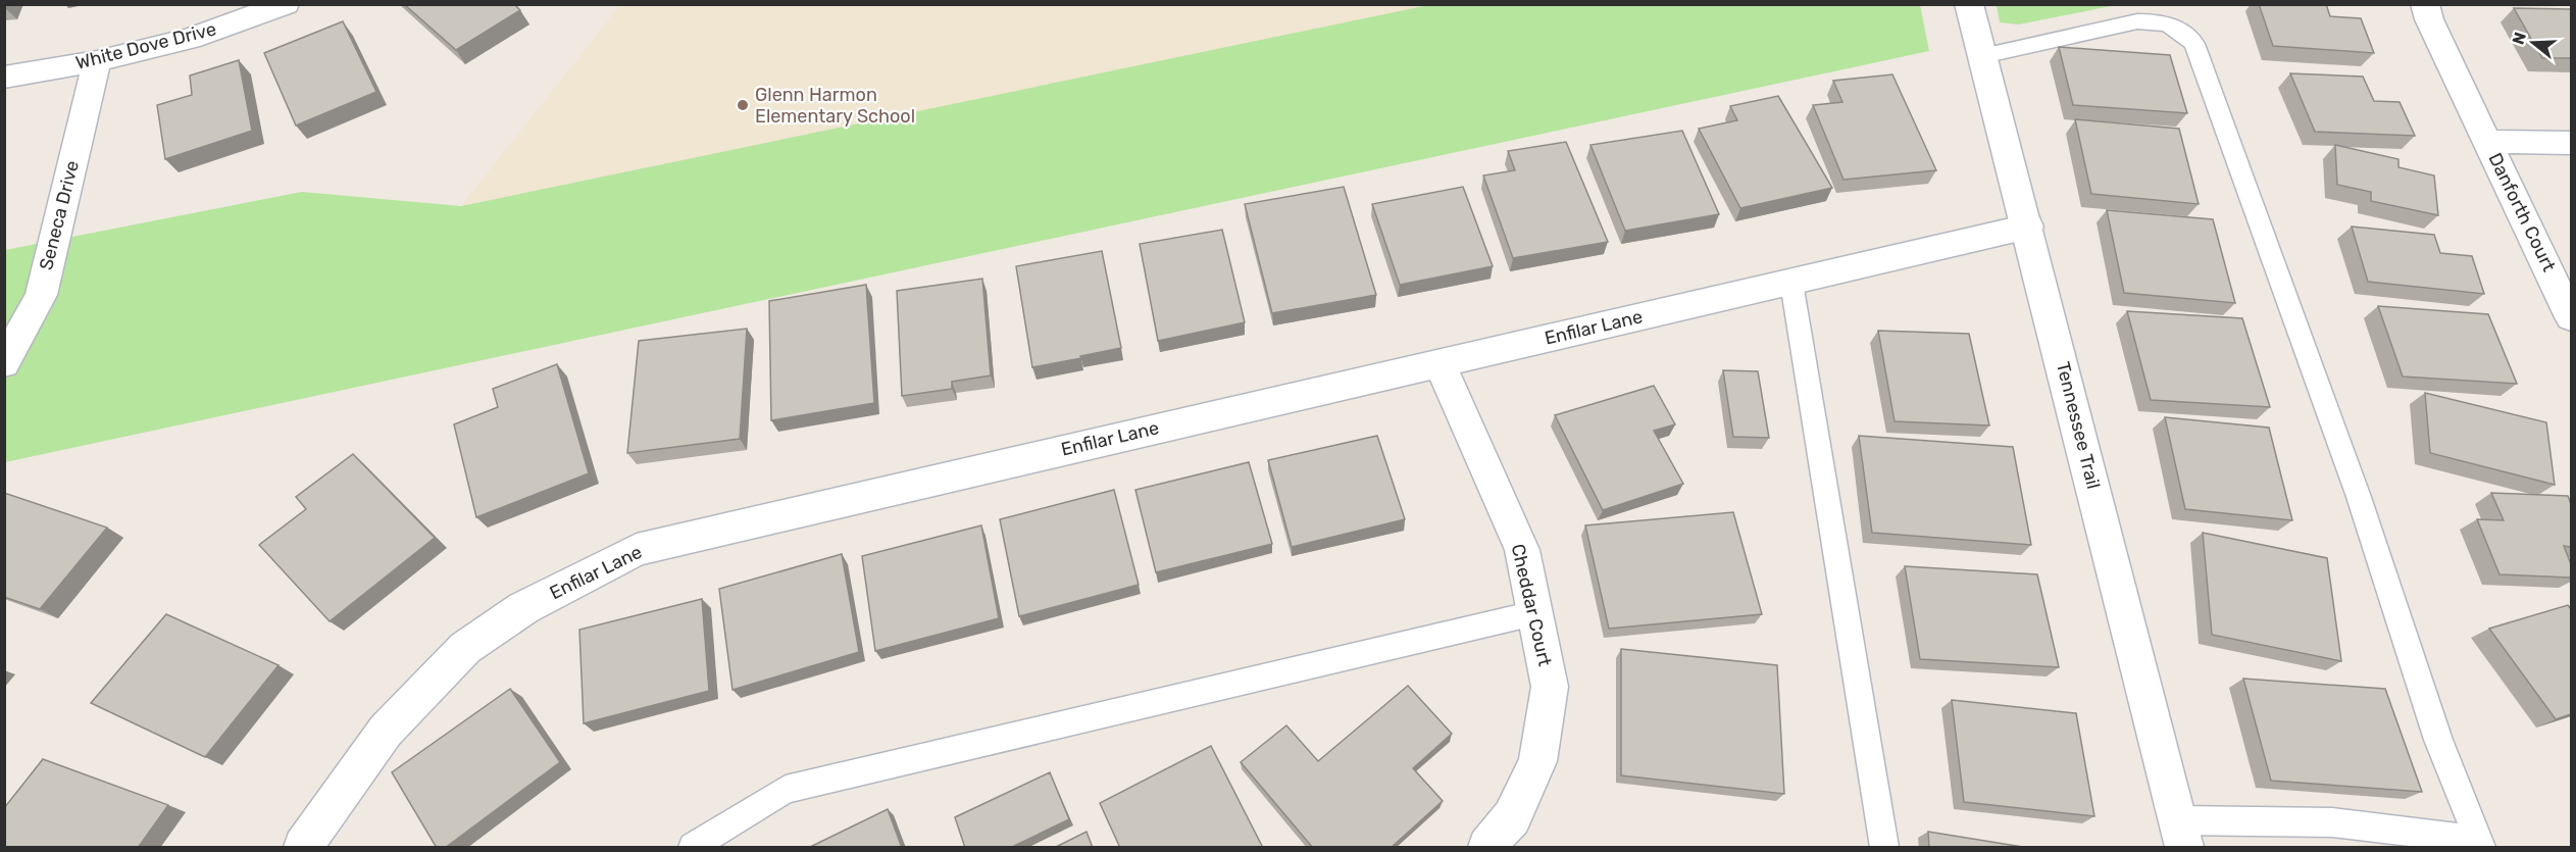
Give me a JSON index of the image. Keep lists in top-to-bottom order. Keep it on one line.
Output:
{"streets":{"street":["White Dove Drive","Danforth Court","Seneca Drive","Enfilar Lane","Tennessee Trail","Cheddar Court"]},"crossings":[["White Dove Drive","Seneca Drive"],["Enfilar Lane","Tennessee Trail"],["Enfilar Lane","Cheddar Court"]],"places":["Glenn Harmon Elementary School"],"north":"left"}
